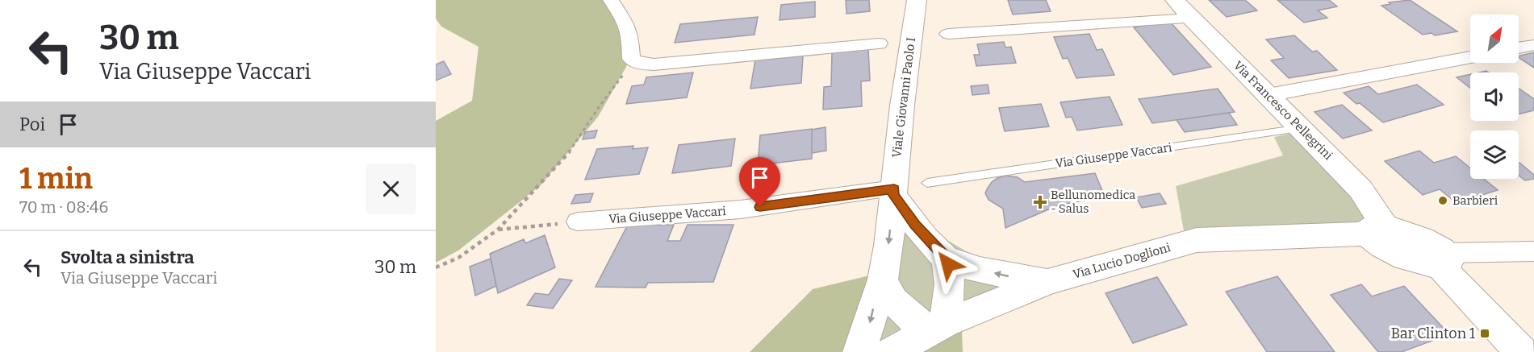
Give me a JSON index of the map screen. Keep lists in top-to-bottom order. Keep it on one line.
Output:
{"streets":{"street":["Viale Giovanni Paolo I","Via Francesco Pellegrini","Via Giuseppe Vaccari","Via Lucio Doglioni"]},"crossings":[["Viale Giovanni Paolo I","Via Giuseppe Vaccari"],["Via Francesco Pellegrini","Via Giuseppe Vaccari"],["Via Francesco Pellegrini","Via Lucio Doglioni"]],"places":{"other":["Barbieri"],"health":["Bellunomedica - Salus"],"transit":["Bar Clinton 1"]},"north":"top right","page":{"turn":["30 m","Via Giuseppe Vaccari"],"then":"Poi","heading":["1 min","70 m · 08:46"],"list":[{"name":"Svolta a sinistra","note":"Via Giuseppe Vaccari","value":"30 m"}]}}
